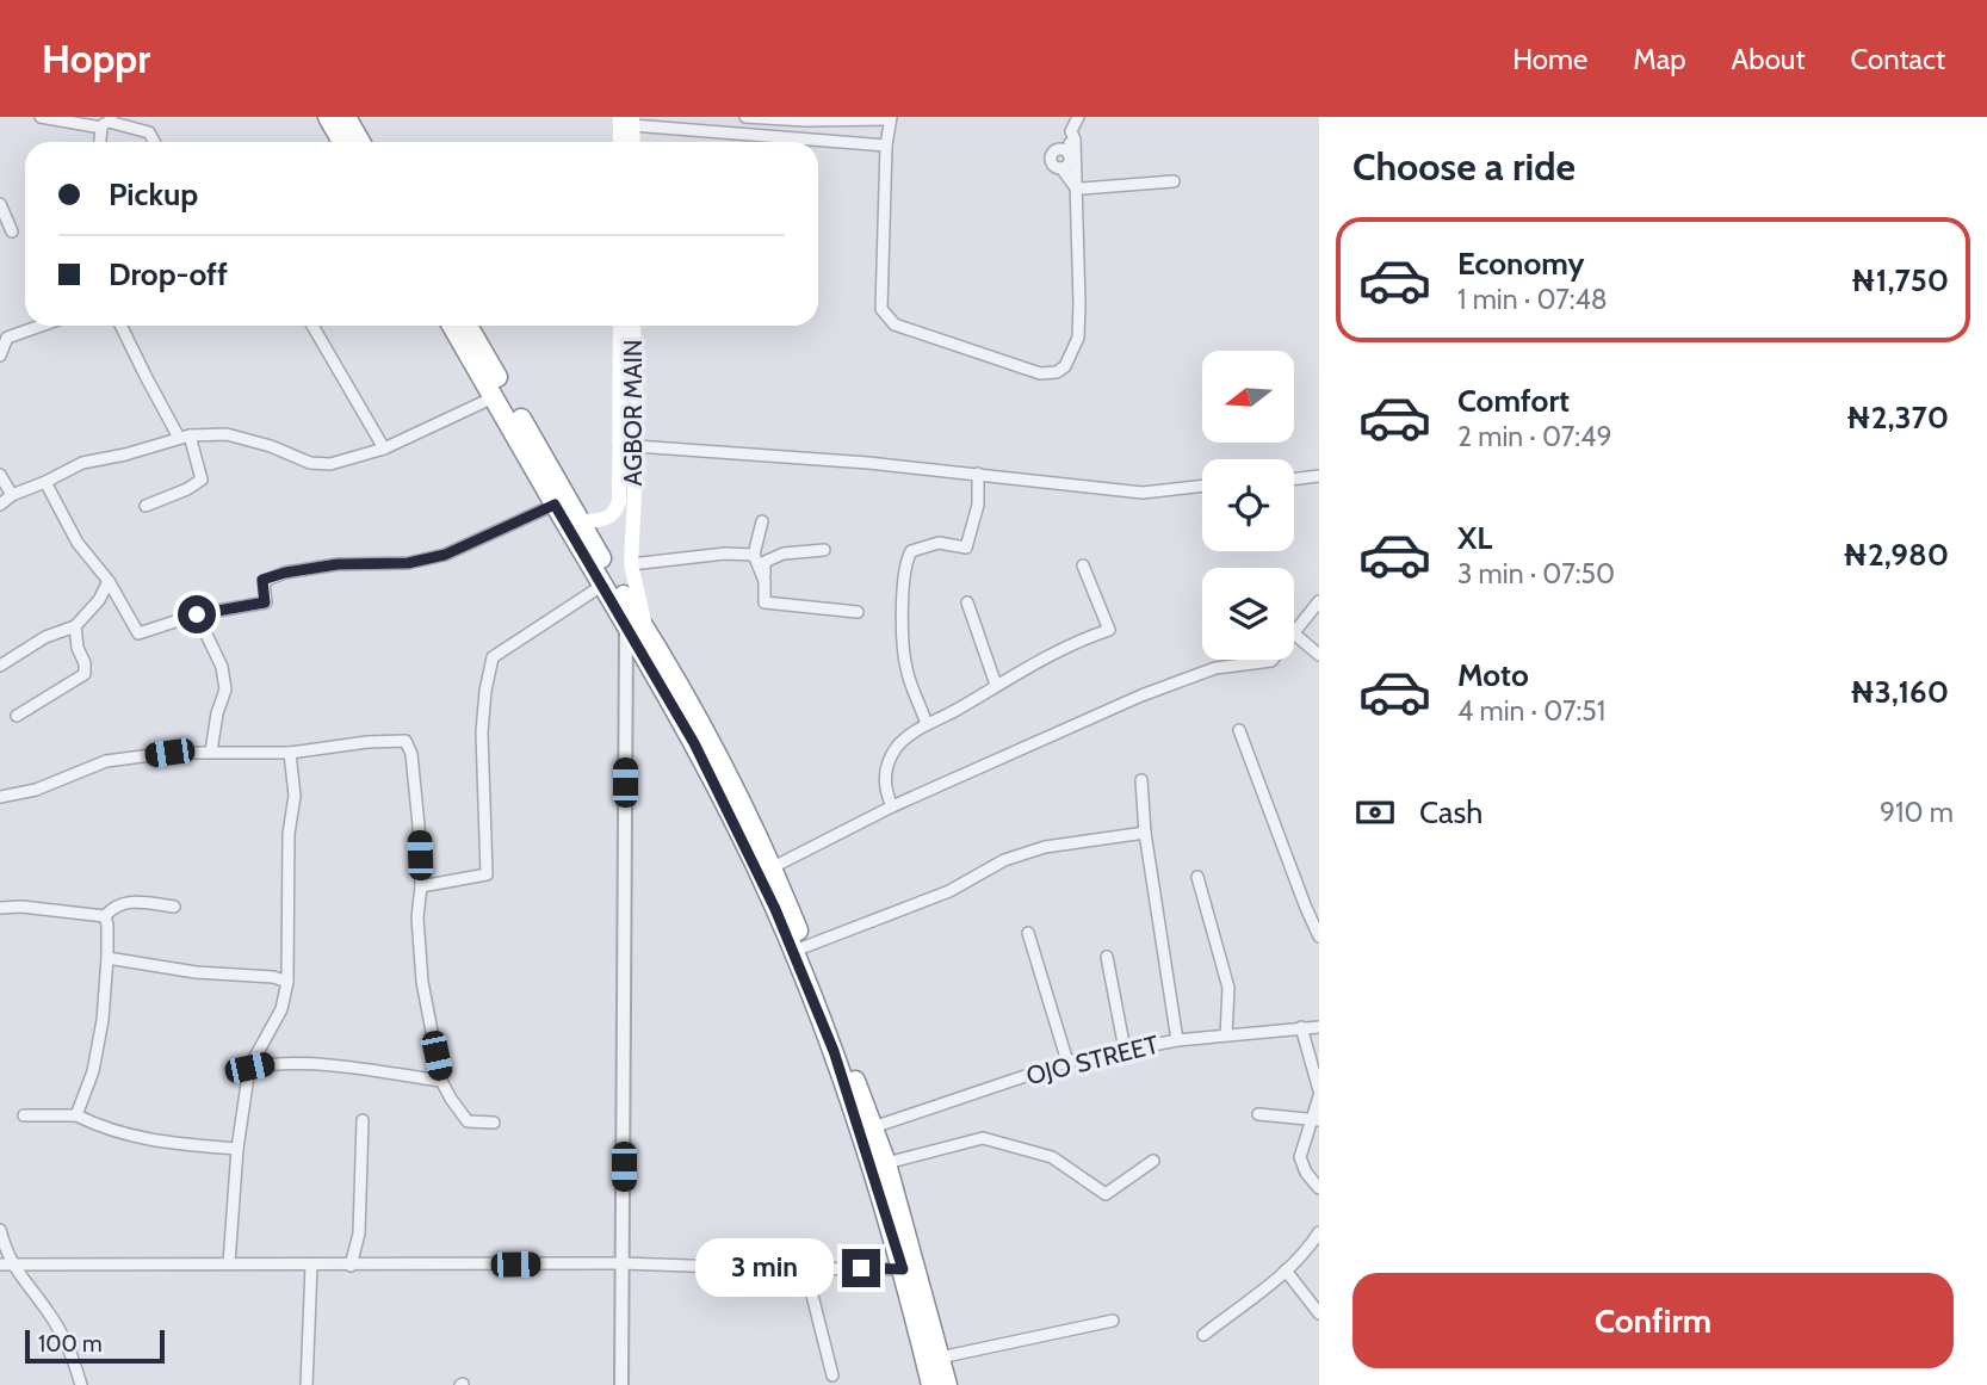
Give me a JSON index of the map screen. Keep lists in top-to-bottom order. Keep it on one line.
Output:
{"streets":{"main road":["AGBOR MAIN"],"street":["OJO STREET"]},"scale_bar":"100 m","north":"left","page":{"header":"Hoppr","nav":["Home","Map","About","Contact"],"heading":"Choose a ride","banner":["Pickup","Drop-off"],"list":[{"name":"Economy","note":"1 min · 07:48","value":"₦1,750"},{"name":"Comfort","note":"2 min · 07:49","value":"₦2,370"},{"name":"XL","note":"3 min · 07:50","value":"₦2,980"},{"name":"Moto","note":"4 min · 07:51","value":"₦3,160"}],"pay":["Cash","910 m"],"bubble":"3 min","buttons":"Confirm","scale":"100 m"}}
